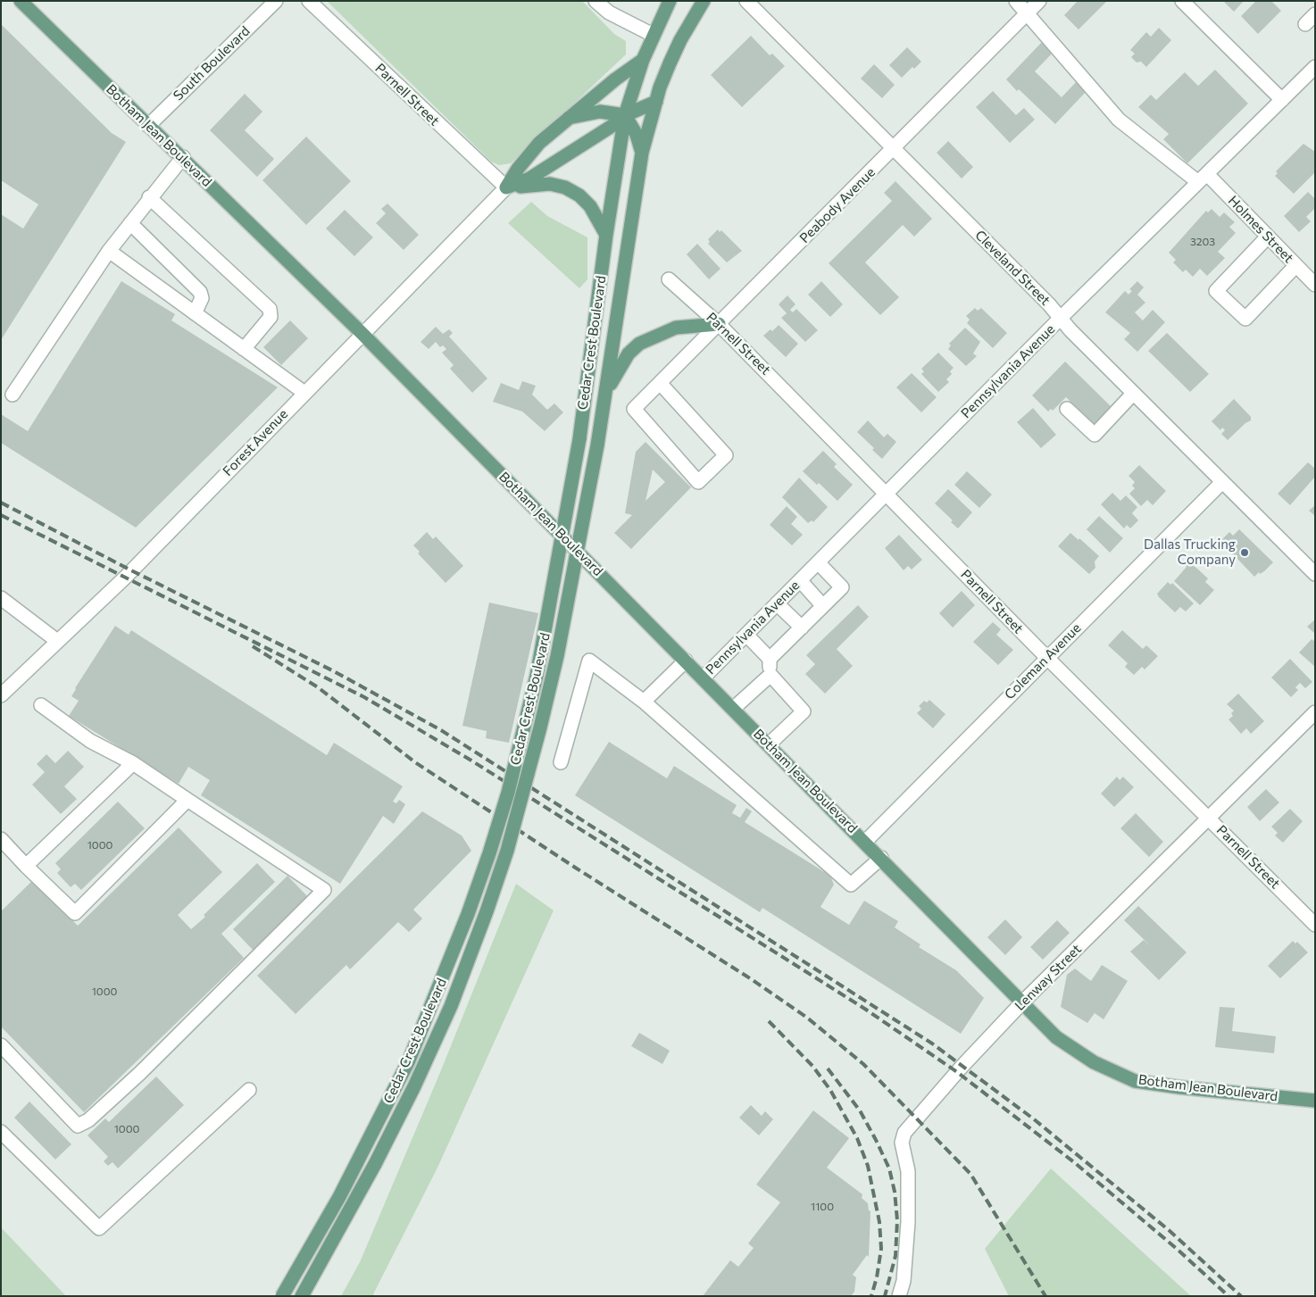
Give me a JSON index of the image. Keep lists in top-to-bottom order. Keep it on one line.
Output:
{"streets":{"main road":["Botham Jean Boulevard","Cedar Crest Boulevard"],"street":["South Boulevard","Parnell Street","Peabody Avenue","Holmes Street","Cleveland Street","Pennsylvania Avenue","Forest Avenue","Coleman Avenue","Lenway Street"]},"crossings":[["South Boulevard","Botham Jean Boulevard"],["Parnell Street","Peabody Avenue"],["Parnell Street","Pennsylvania Avenue"],["Parnell Street","Forest Avenue"],["Parnell Street","Coleman Avenue"],["Parnell Street","Lenway Street"],["Botham Jean Boulevard","Pennsylvania Avenue"],["Botham Jean Boulevard","Forest Avenue"],["Botham Jean Boulevard","Coleman Avenue"],["Botham Jean Boulevard","Lenway Street"],["Peabody Avenue","Holmes Street"],["Peabody Avenue","Cleveland Street"],["Holmes Street","Pennsylvania Avenue"],["Cleveland Street","Pennsylvania Avenue"],["Cleveland Street","Coleman Avenue"]],"places":["Dallas Trucking Company"],"house_numbers":["3203","1000","1000","1000","1100"]}
